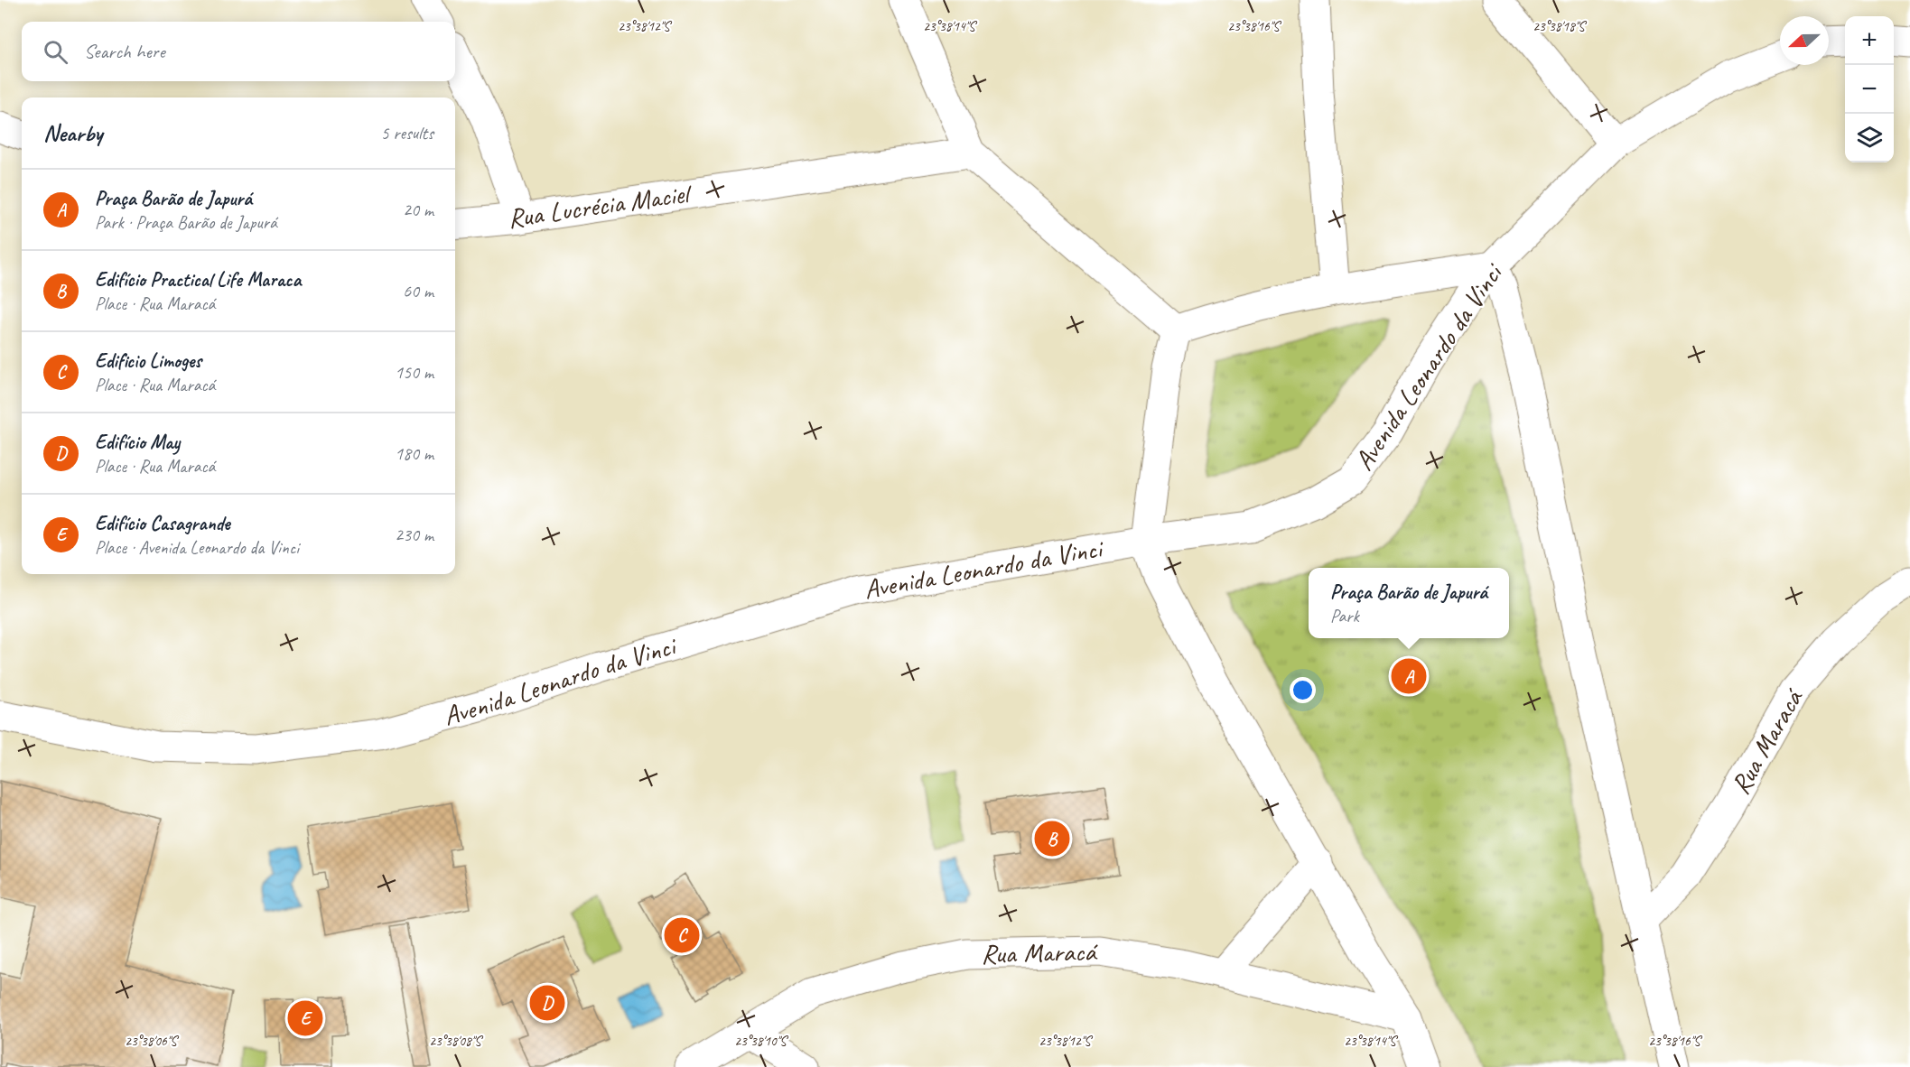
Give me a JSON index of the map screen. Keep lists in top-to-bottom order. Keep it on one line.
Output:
{"streets":{"street":["Rua Lucrécia Maciel","Avenida Leonardo da Vinci","Rua Maracá"]},"north":"left","page":{"map_buttons":["+","−"],"search":"Search here","heading":["Nearby","5 results"],"list":[{"mark":"A","name":"Praça Barão de Japurá","note":"Park · Praça Barão de Japurá","value":"20 m"},{"mark":"B","name":"Edifício Practical Life Maraca","note":"Place · Rua Maracá","value":"60 m"},{"mark":"C","name":"Edificio Limoges","note":"Place · Rua Maracá","value":"150 m"},{"mark":"D","name":"Edifício May","note":"Place · Rua Maracá","value":"180 m"},{"mark":"E","name":"Edifício Casagrande","note":"Place · Avenida Leonardo da Vinci","value":"230 m"}],"popup":["Praça Barão de Japurá","Park"],"pins":["A","B","C","D","E"]},"coordinates":["23°38'12\"S","23°38'14\"S","23°38'16\"S","23°38'18\"S","23°38'06\"S","23°38'08\"S","23°38'10\"S"]}
